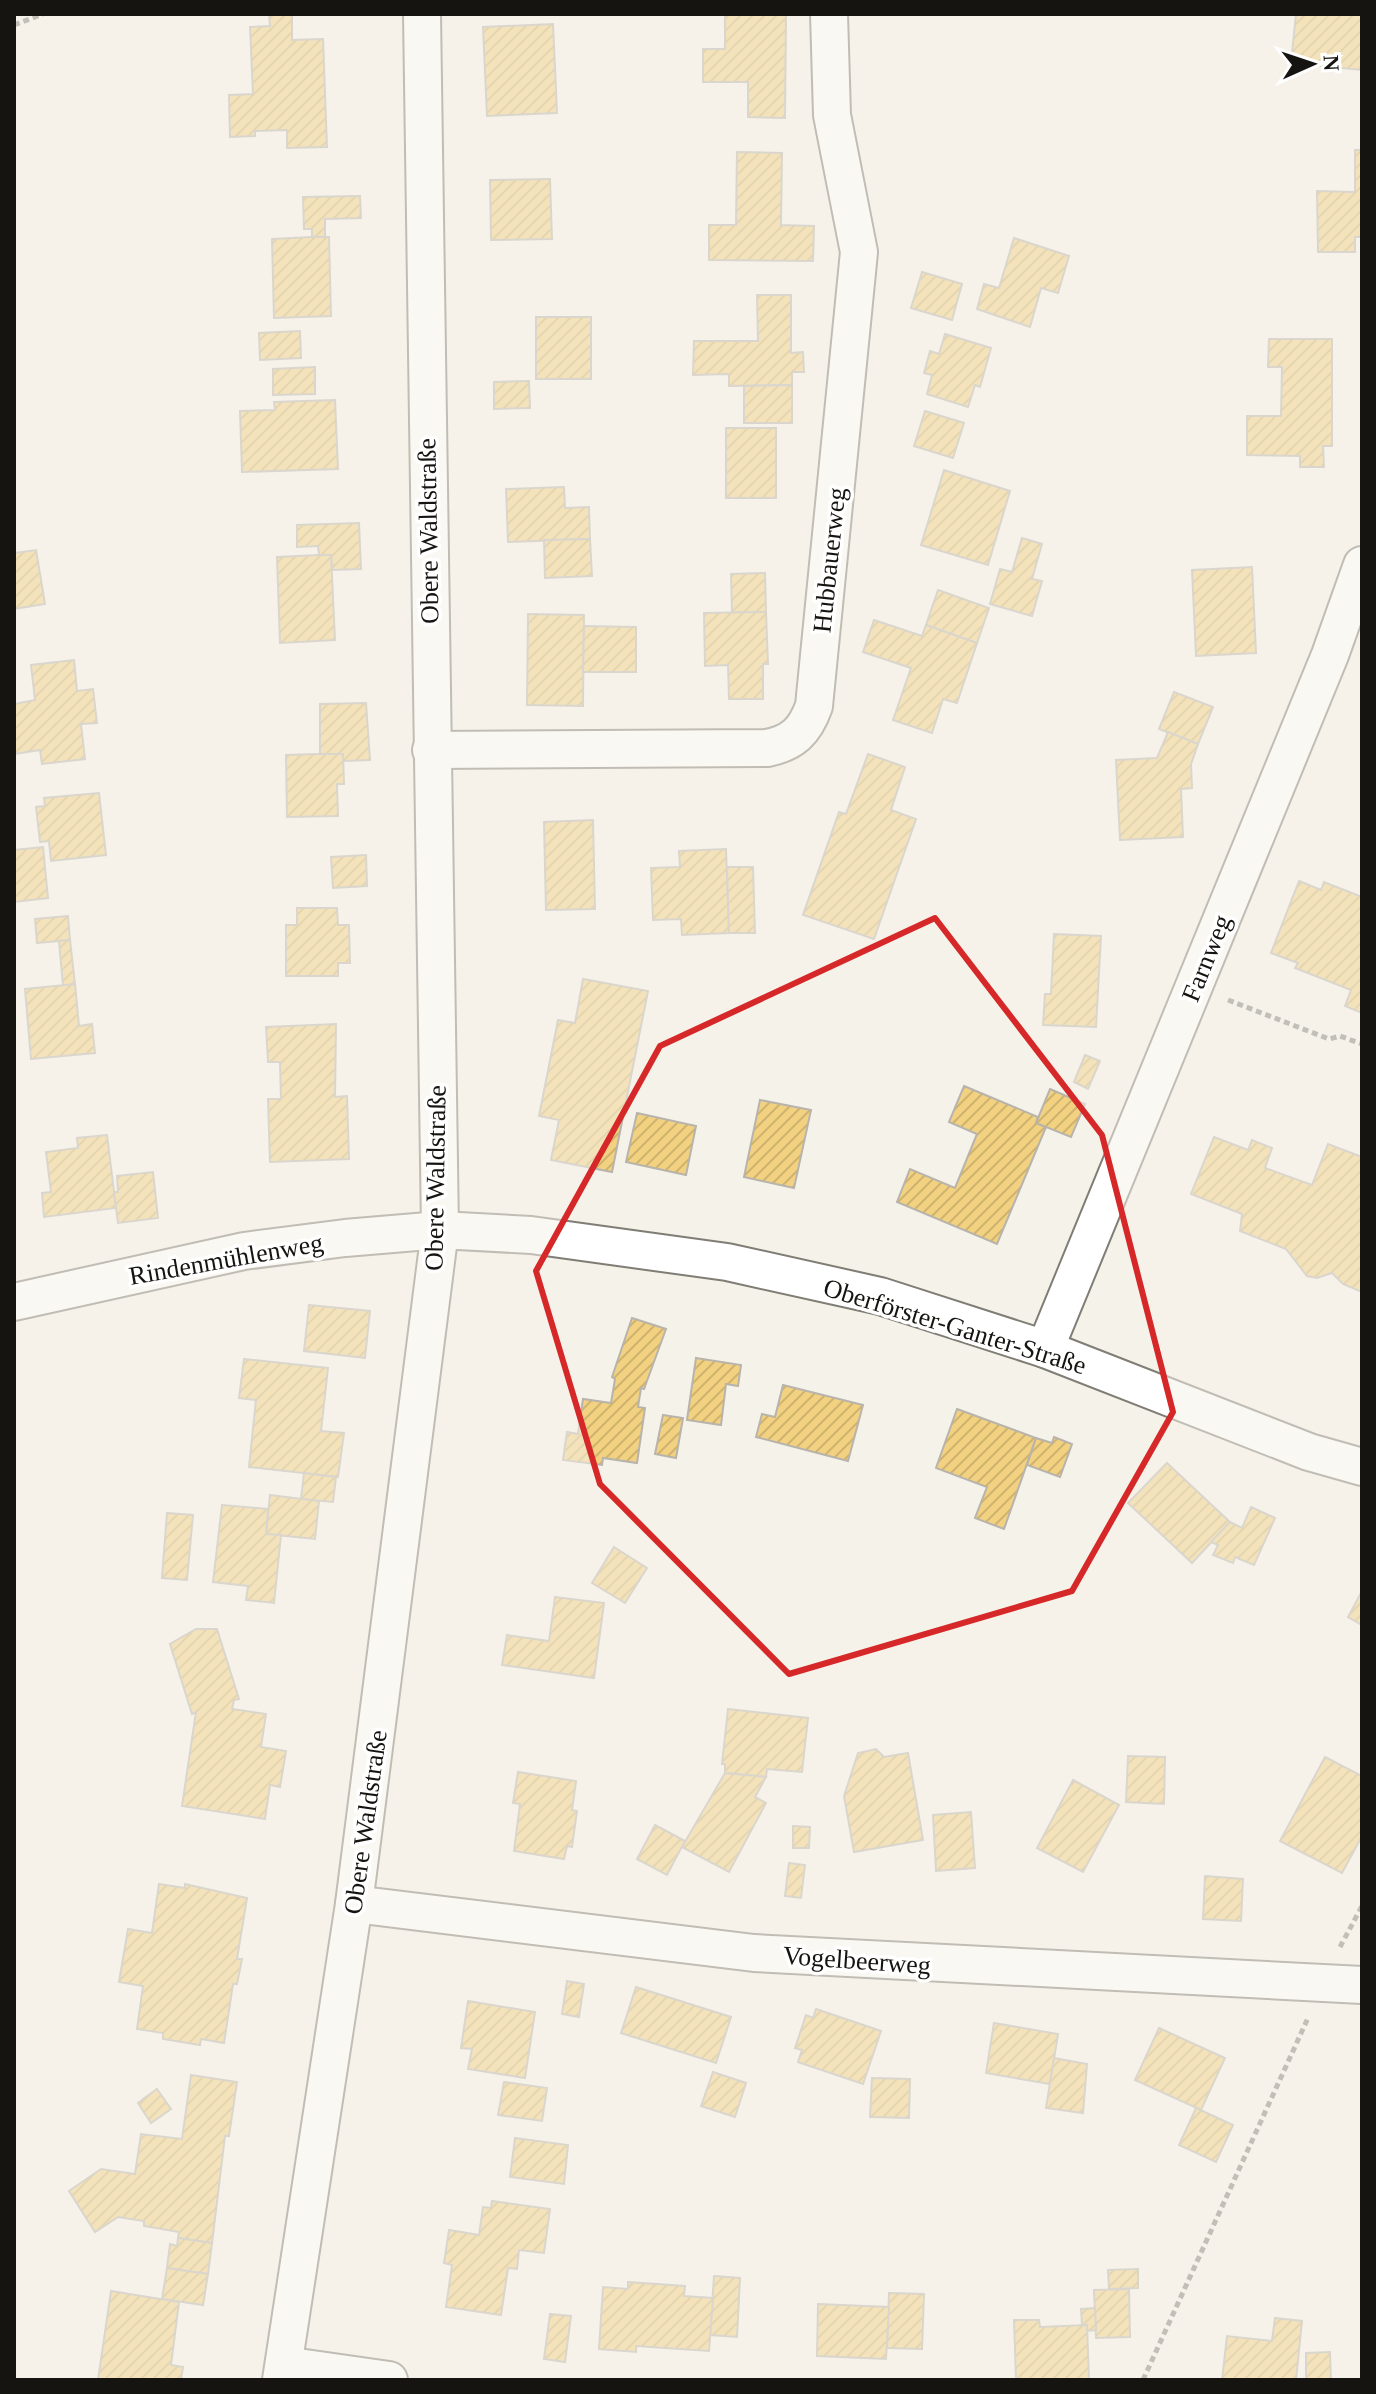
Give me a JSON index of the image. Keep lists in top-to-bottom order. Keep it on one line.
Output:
{"streets":{"street":["Obere Waldstraße","Hubbauerweg","Farnweg","Rindenmühlenweg","Oberförster-Ganter-Straße","Vogelbeerweg"]},"crossings":[["Obere Waldstraße","Hubbauerweg"],["Obere Waldstraße","Rindenmühlenweg"],["Obere Waldstraße","Oberförster-Ganter-Straße"],["Obere Waldstraße","Vogelbeerweg"],["Farnweg","Oberförster-Ganter-Straße"],["Rindenmühlenweg","Oberförster-Ganter-Straße"]],"north":"right"}
